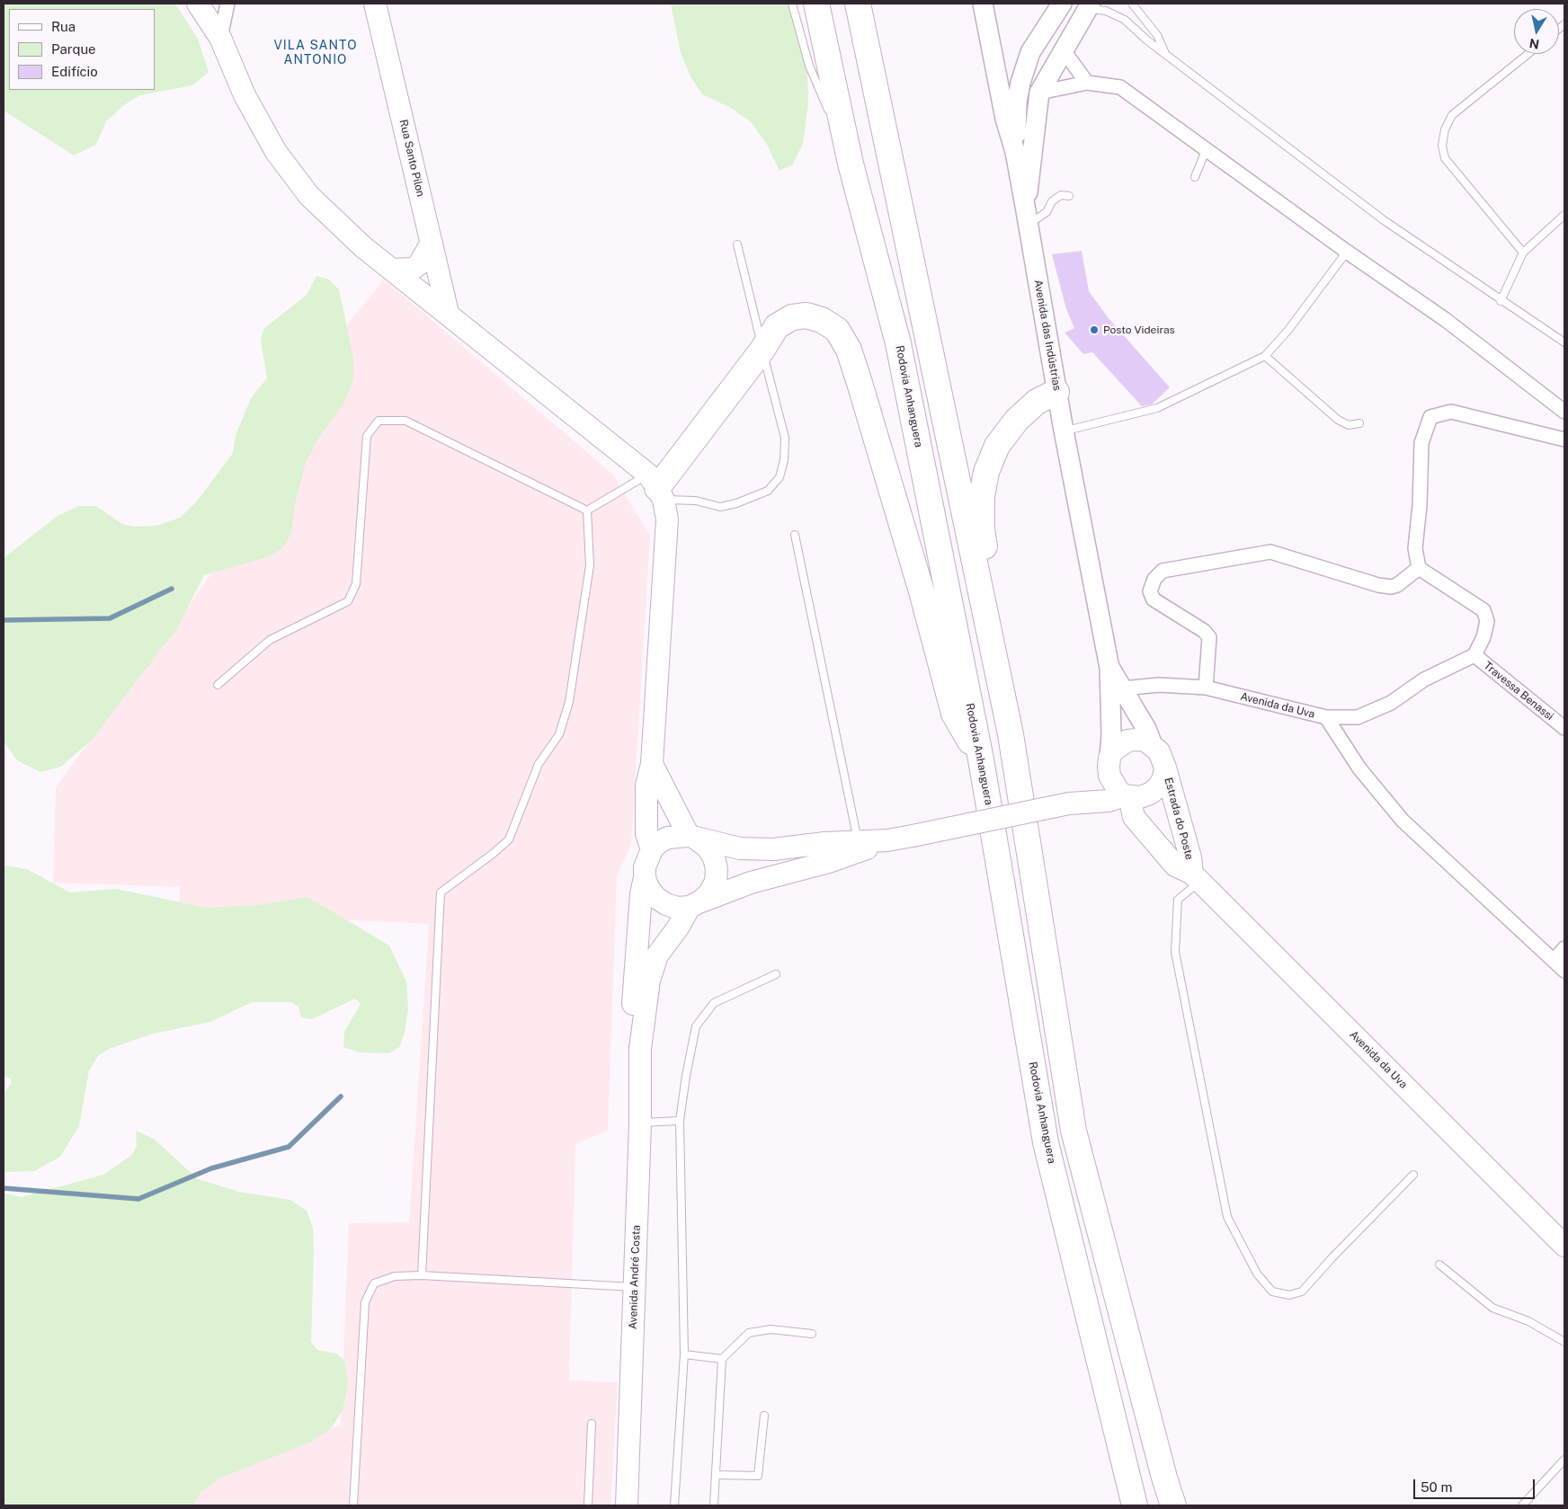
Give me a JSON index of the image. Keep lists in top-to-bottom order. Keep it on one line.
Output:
{"streets":{"highway":["Rodovia Anhanguera"],"main road":["Rua Santo Pilon","Avenida das Indústrias","Avenida da Uva","Estrada do Poste","Avenida André Costa"],"street":["Travessa Benassi"]},"crossings":[["Avenida das Indústrias","Avenida da Uva"],["Avenida das Indústrias","Estrada do Poste"],["Travessa Benassi","Avenida da Uva"],["Avenida da Uva","Estrada do Poste"]],"districts":["VILA SANTO ANTONIO"],"places":["Posto Videiras"],"legend":["Rua","Parque","Edifício"],"scale_bar":"50 m","north":"bottom"}
